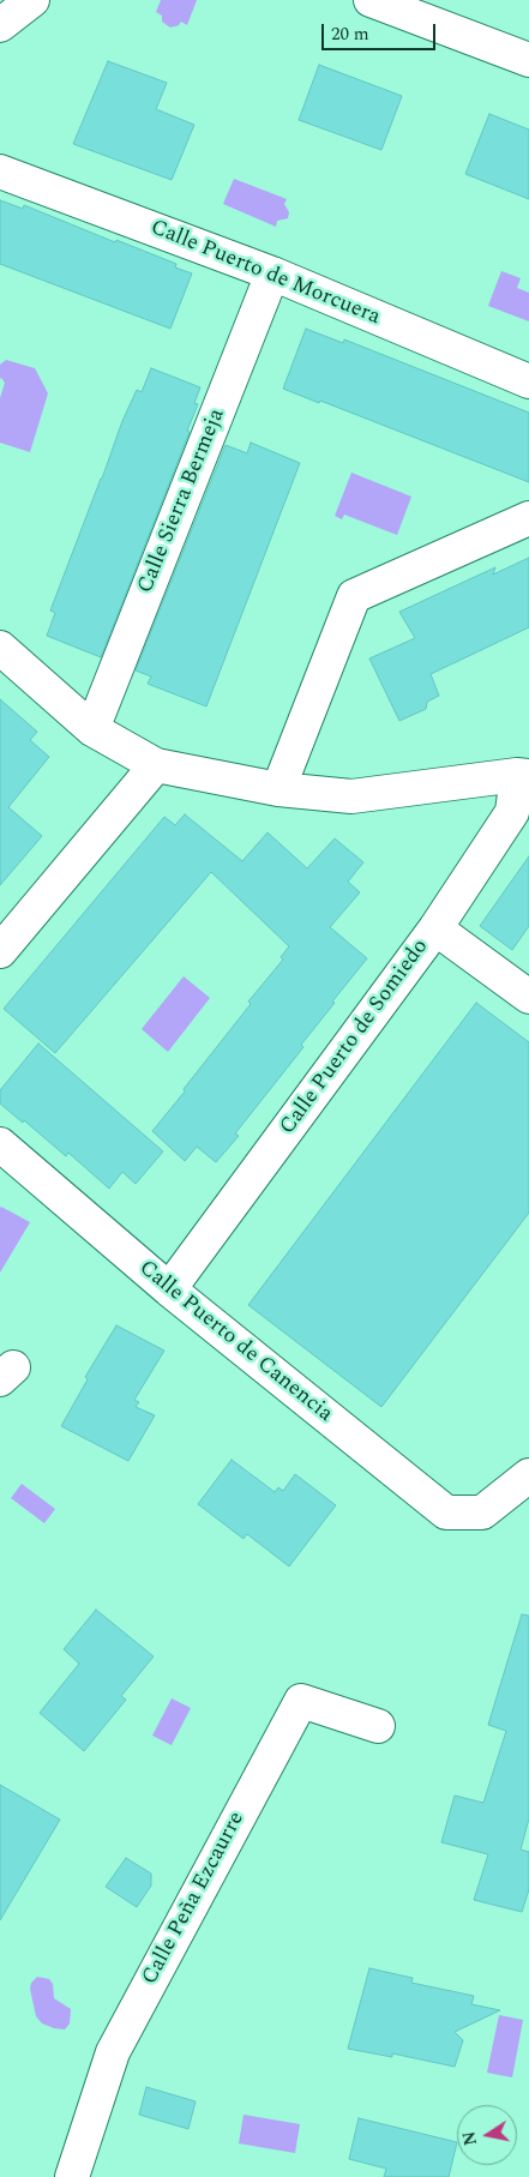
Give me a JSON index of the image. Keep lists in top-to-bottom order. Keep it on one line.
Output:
{"streets":{"street":["Calle Puerto de Morcuera","Calle Sierra Bermeja","Calle Puerto de Somiedo","Calle Puerto de Canencia","Calle Peña Ezcaurre"]},"crossings":[["Calle Puerto de Morcuera","Calle Sierra Bermeja"],["Calle Puerto de Somiedo","Calle Puerto de Canencia"]],"scale_bar":"20 m","north":"left"}
